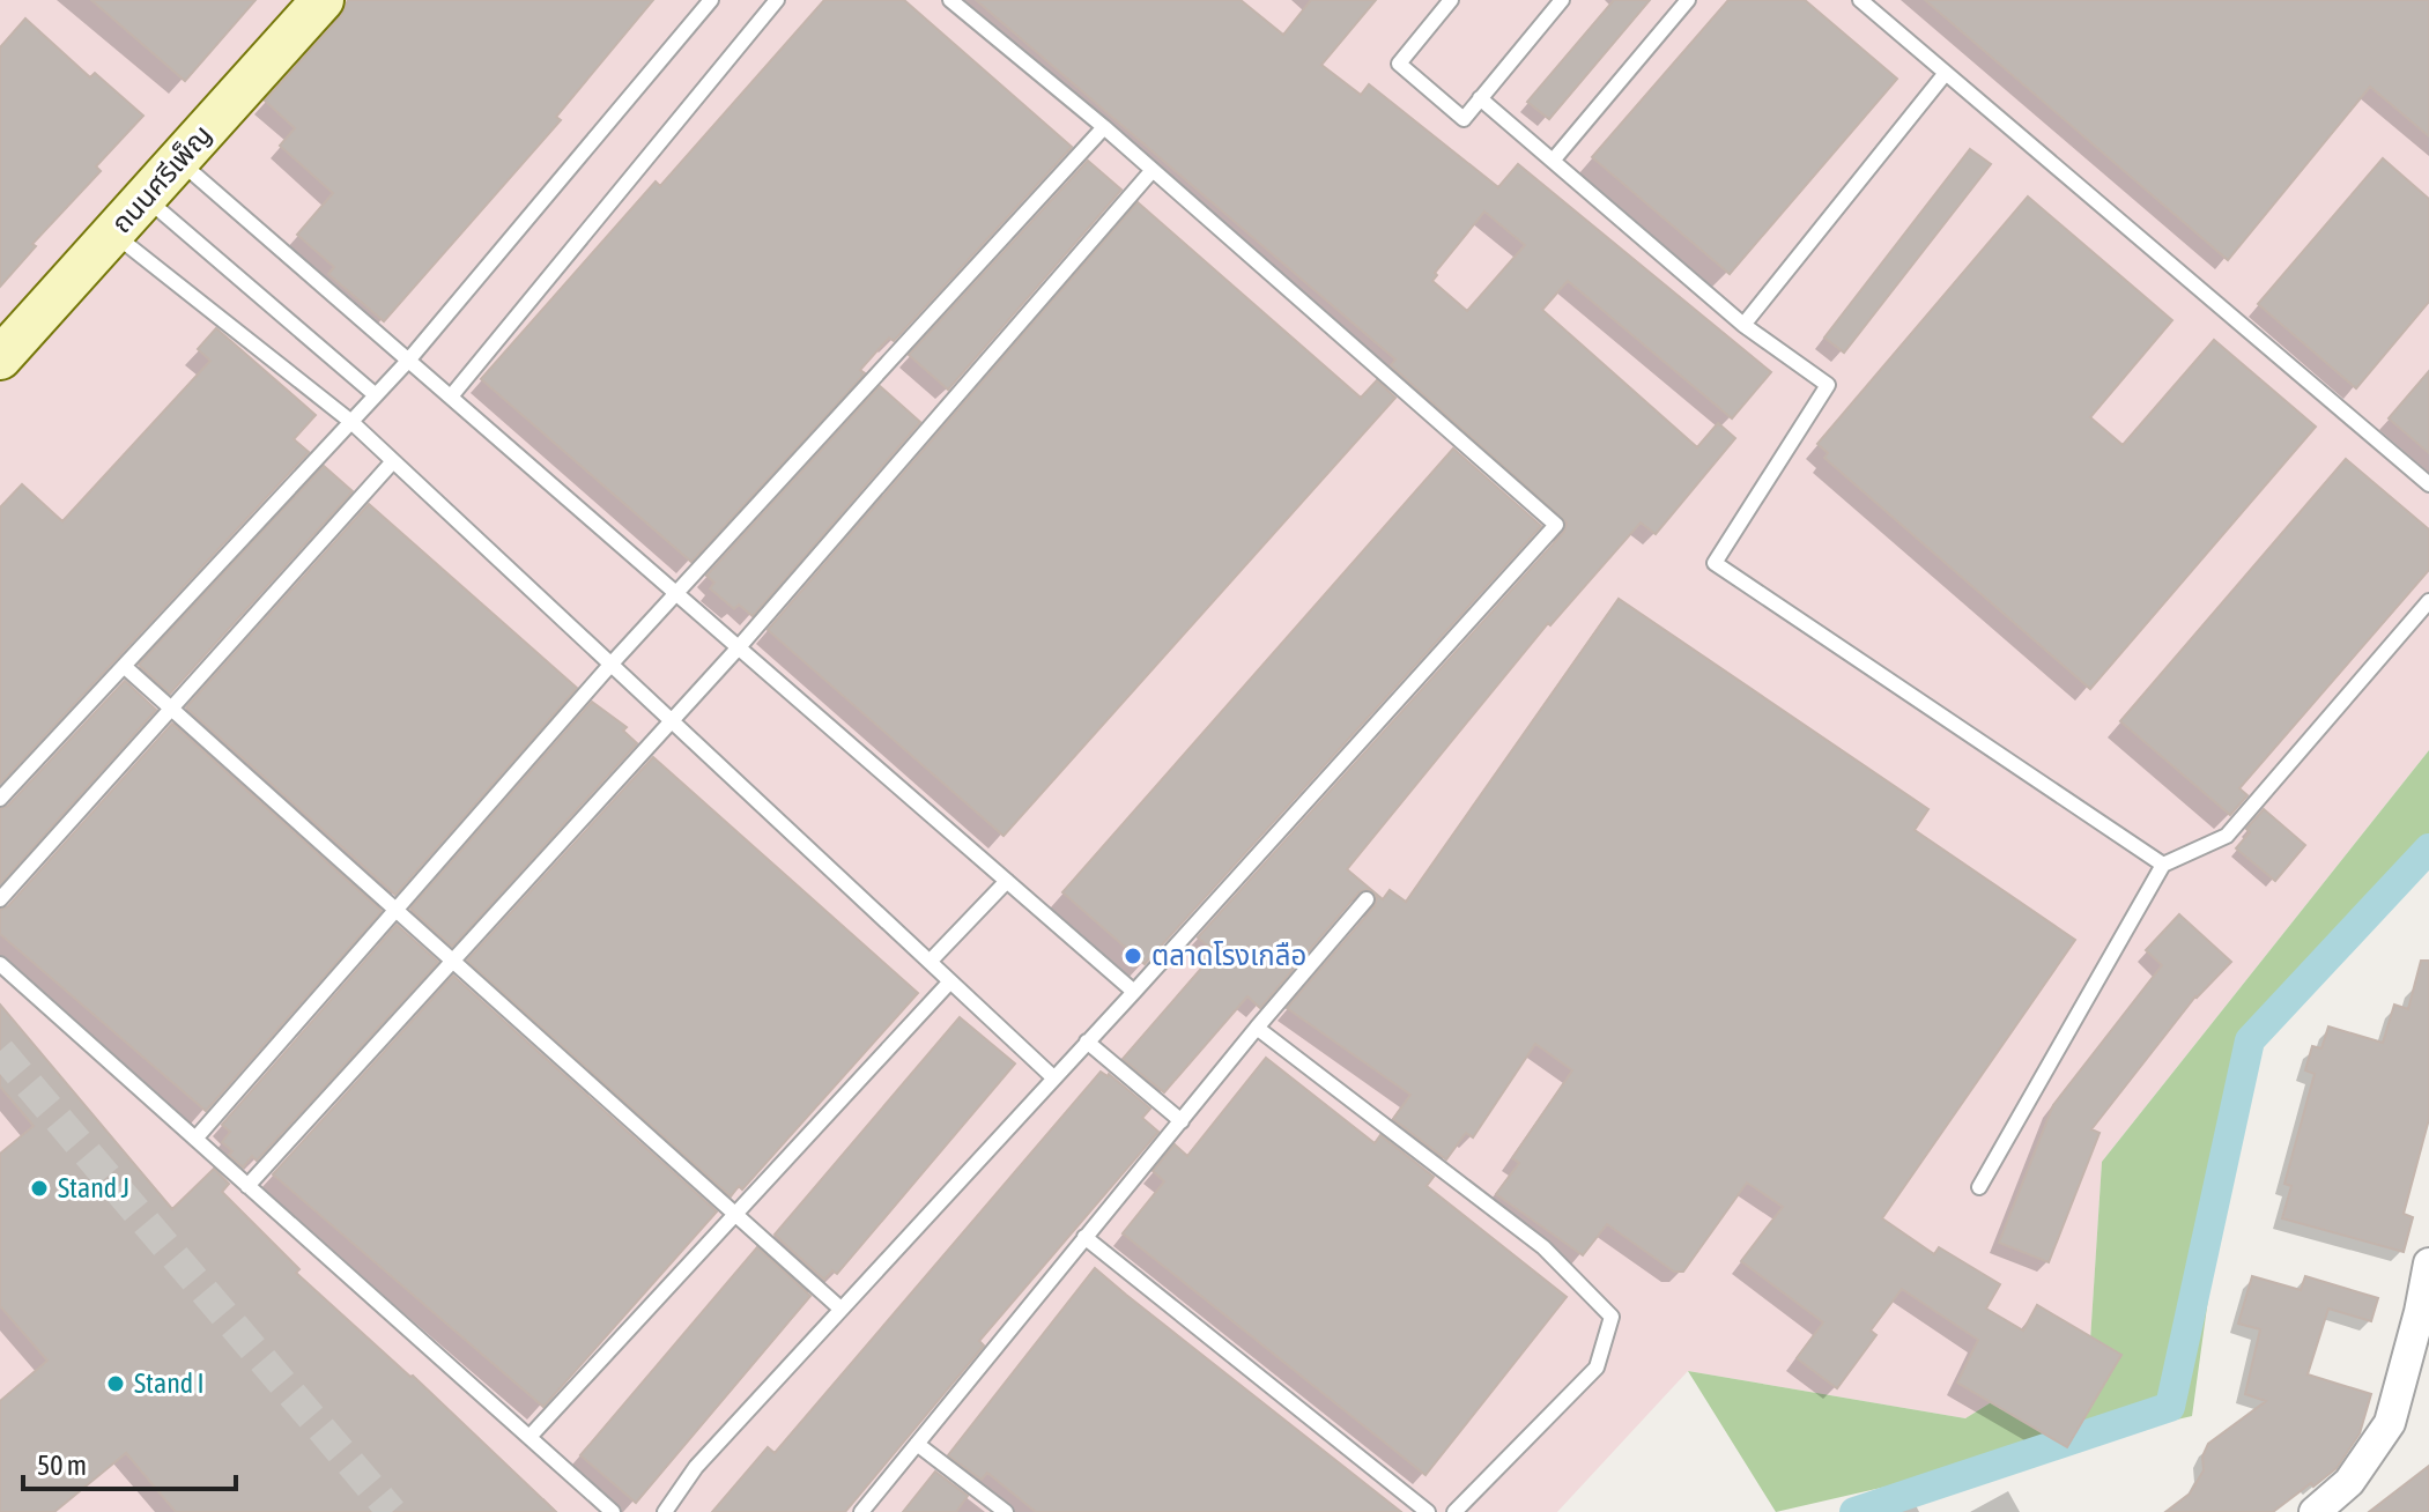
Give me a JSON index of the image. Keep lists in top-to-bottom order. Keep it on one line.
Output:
{"streets":{"main road":["ถนนศรีเพ็ญ"]},"places":["ตลาดโรงเกลือ","Stand J","Stand I"],"scale_bar":"50 m"}
